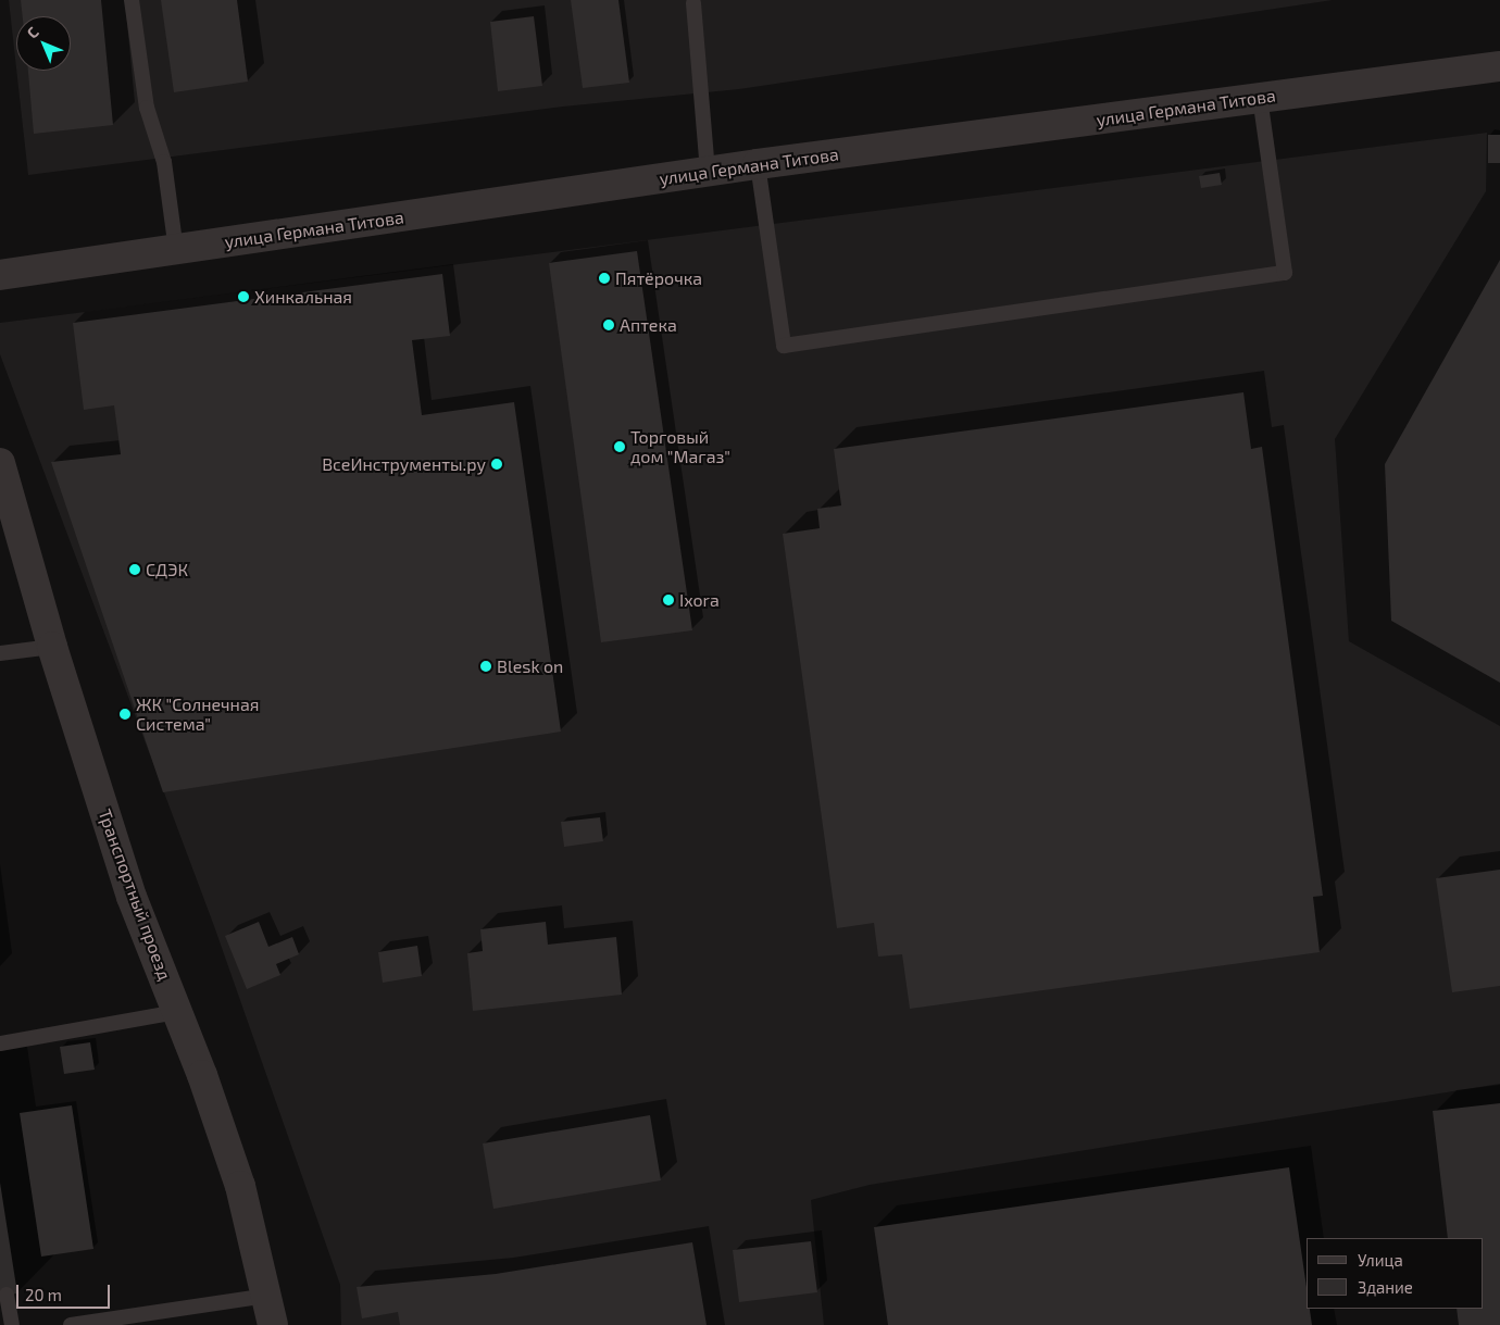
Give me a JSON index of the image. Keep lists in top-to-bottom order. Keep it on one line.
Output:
{"streets":{"street":["улица Германа Титова","Транспортный проезд"]},"places":["Пятёрочка","Хинкальная","Аптека","Торговый дом \"Магаз\"","ВсеИнструменты.ру","СДЭК","Ixora","Blesk on","ЖК \"Солнечная Система\""],"legend":["Улица","Здание"],"scale_bar":"20 m","north":"top left"}
